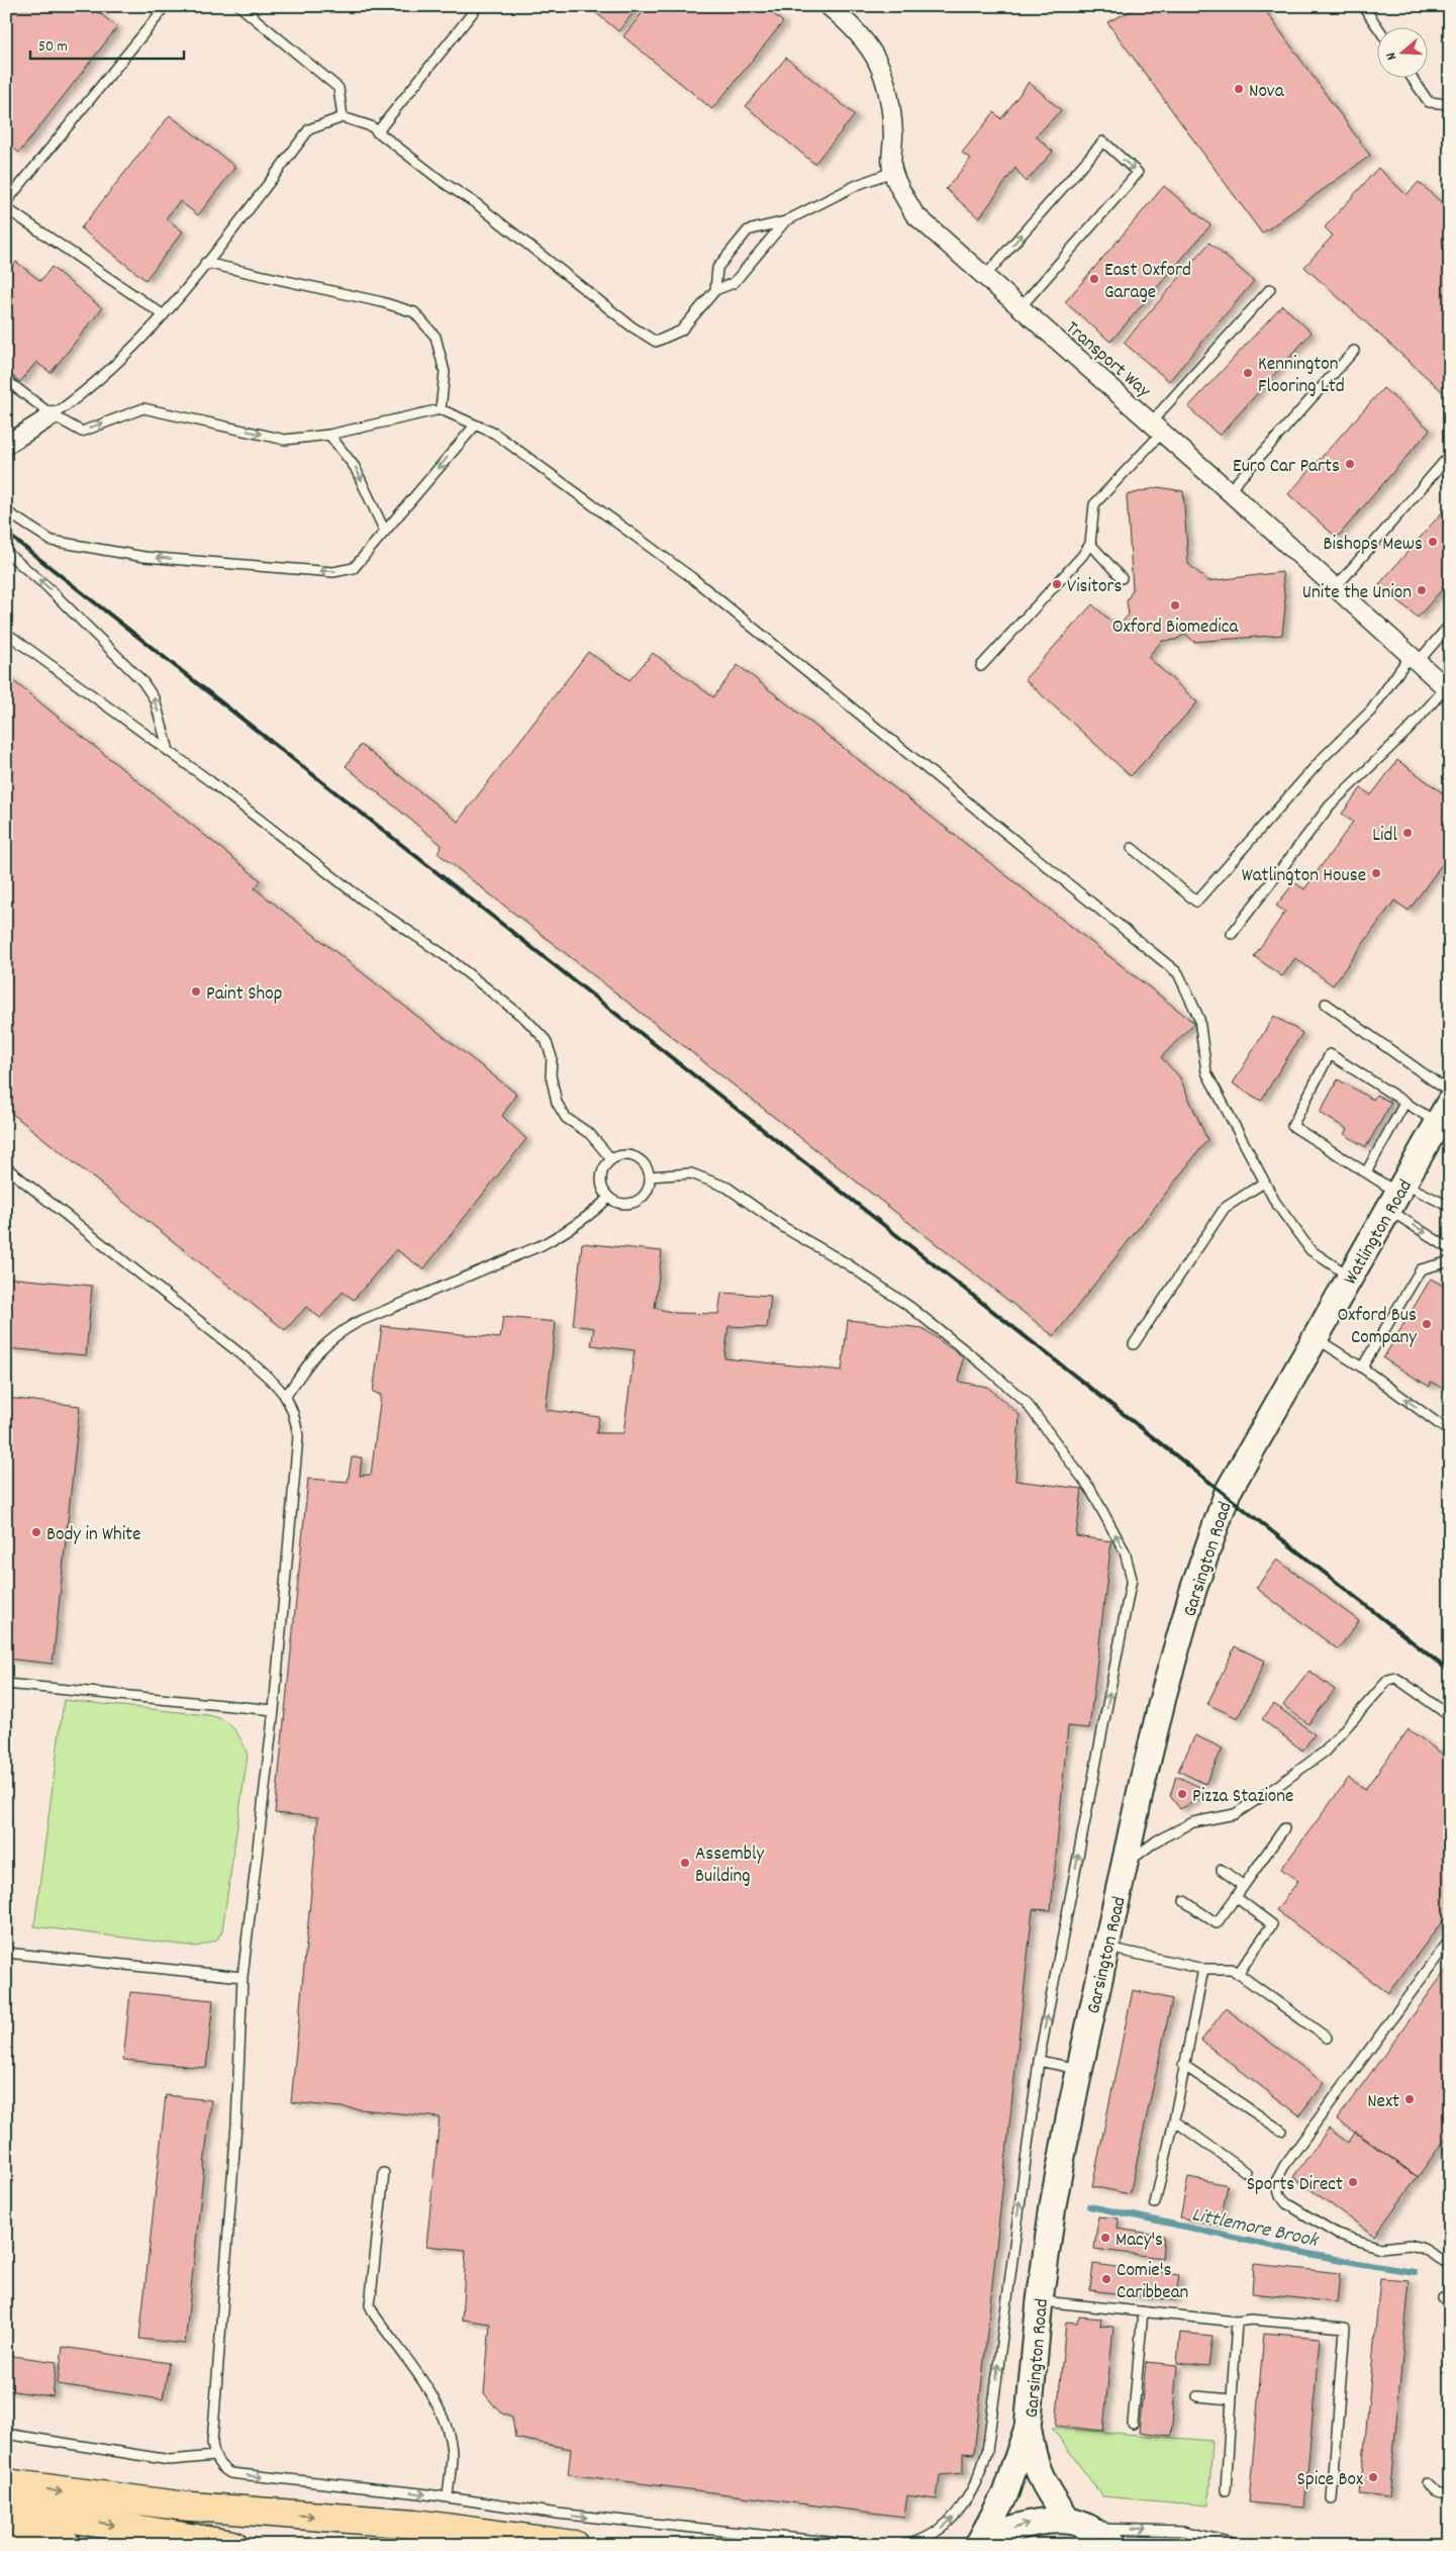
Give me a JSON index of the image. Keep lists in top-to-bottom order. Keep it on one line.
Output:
{"streets":{"main road":["Watlington Road","Garsington Road"],"street":["Transport Way"]},"crossings":[["Watlington Road","Garsington Road"]],"water":["Littlemore Brook"],"places":["Nova","East Oxford Garage","Kennington Flooring Ltd","Euro Car Parts","Bishops Mews","Visitors","Unite the Union","Oxford Biomedica","Lidl","Watlington House","Paint Shop","Oxford Bus Company","Body in White","Pizza Stazione","Assembly Building","Next","Sports Direct","Macy's","Comie's Caribbean","Spice Box"],"scale_bar":"50 m","north":"left"}
